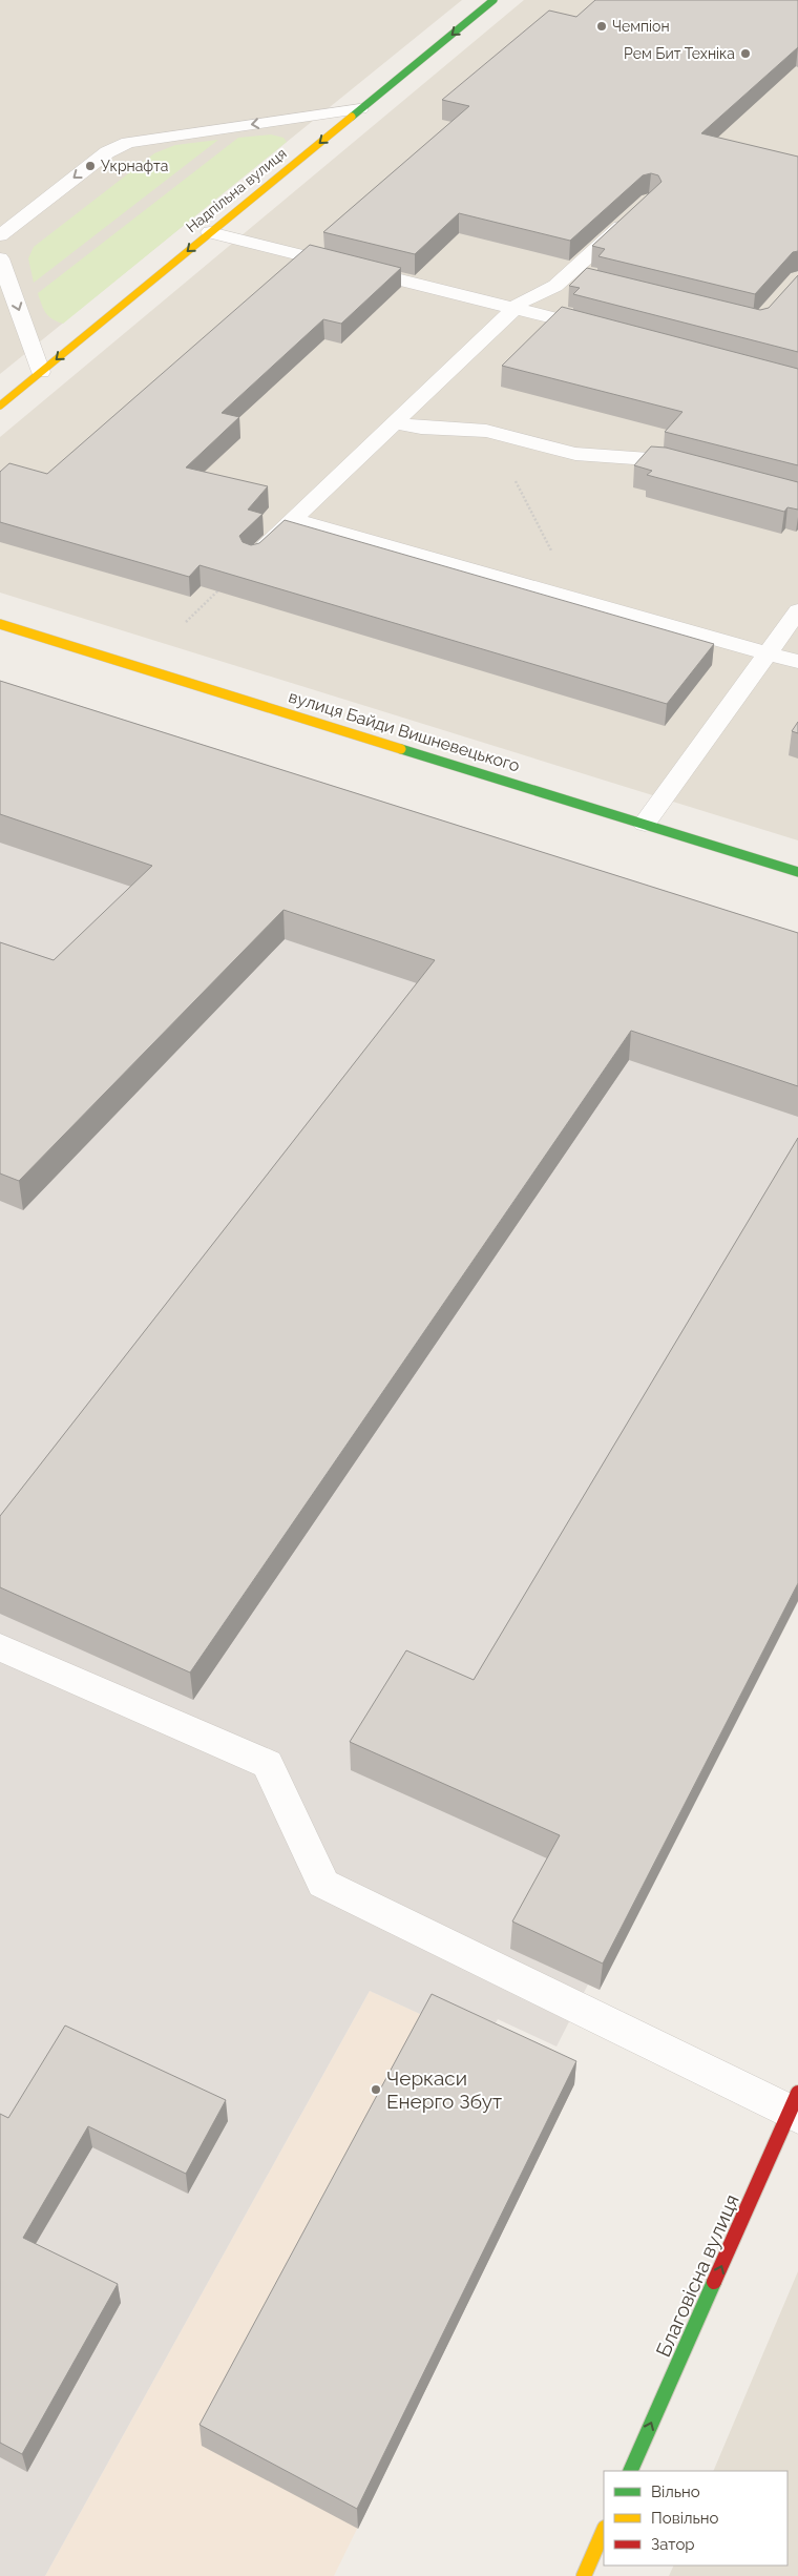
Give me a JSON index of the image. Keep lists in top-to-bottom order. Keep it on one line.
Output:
{"streets":{"main road":["Надпільна вулиця","вулиця Байди Вишневецького","Благовісна вулиця"]},"one_way":["Надпільна вулиця","Благовісна вулиця"],"places":["Чемпіон","Рем Бит Техніка","Укрнафта","Черкаси Енерго Збут"],"legend":["Вільно","Повільно","Затор"]}
